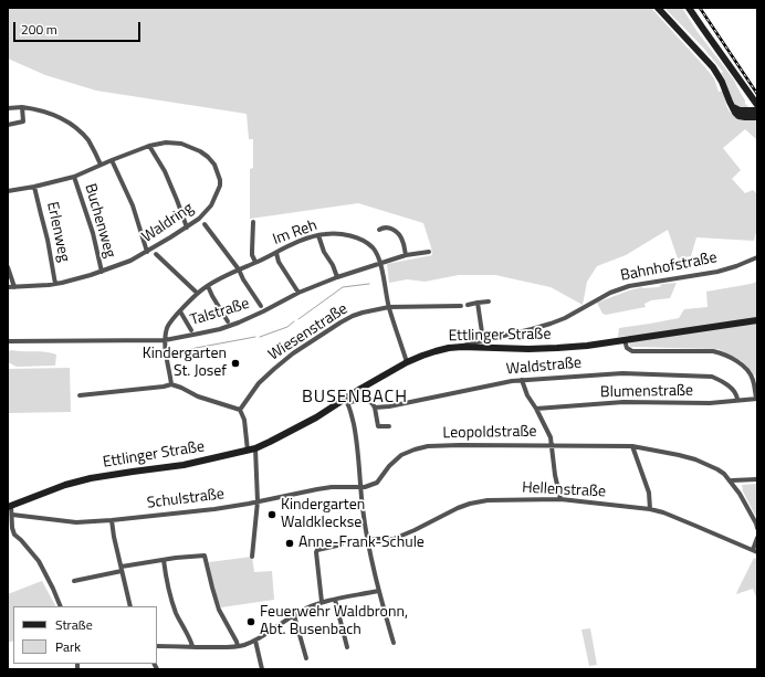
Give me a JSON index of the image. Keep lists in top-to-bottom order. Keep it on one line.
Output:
{"streets":{"main road":["Ettlinger Straße"],"street":["Buchenweg","Waldring","Erlenweg","Im Reh","Bahnhofstraße","Talstraße","Wiesenstraße","Waldstraße","Blumenstraße","Leopoldstraße","Hellenstraße","Schulstraße"]},"crossings":[["Buchenweg","Waldring"],["Waldring","Erlenweg"],["Im Reh","Talstraße"],["Im Reh","Wiesenstraße"],["Im Reh","Ettlinger Straße"],["Bahnhofstraße","Ettlinger Straße"],["Ettlinger Straße","Waldstraße"],["Waldstraße","Blumenstraße"],["Leopoldstraße","Schulstraße"]],"districts":["BUSENBACH"],"places":["Kindergarten St. Josef","Kindergarten Waldkleckse","Anne-Frank-Schule","Feuerwehr Waldbronn, Abt. Busenbach"],"legend":["Straße","Park"],"scale_bar":"200 m"}
